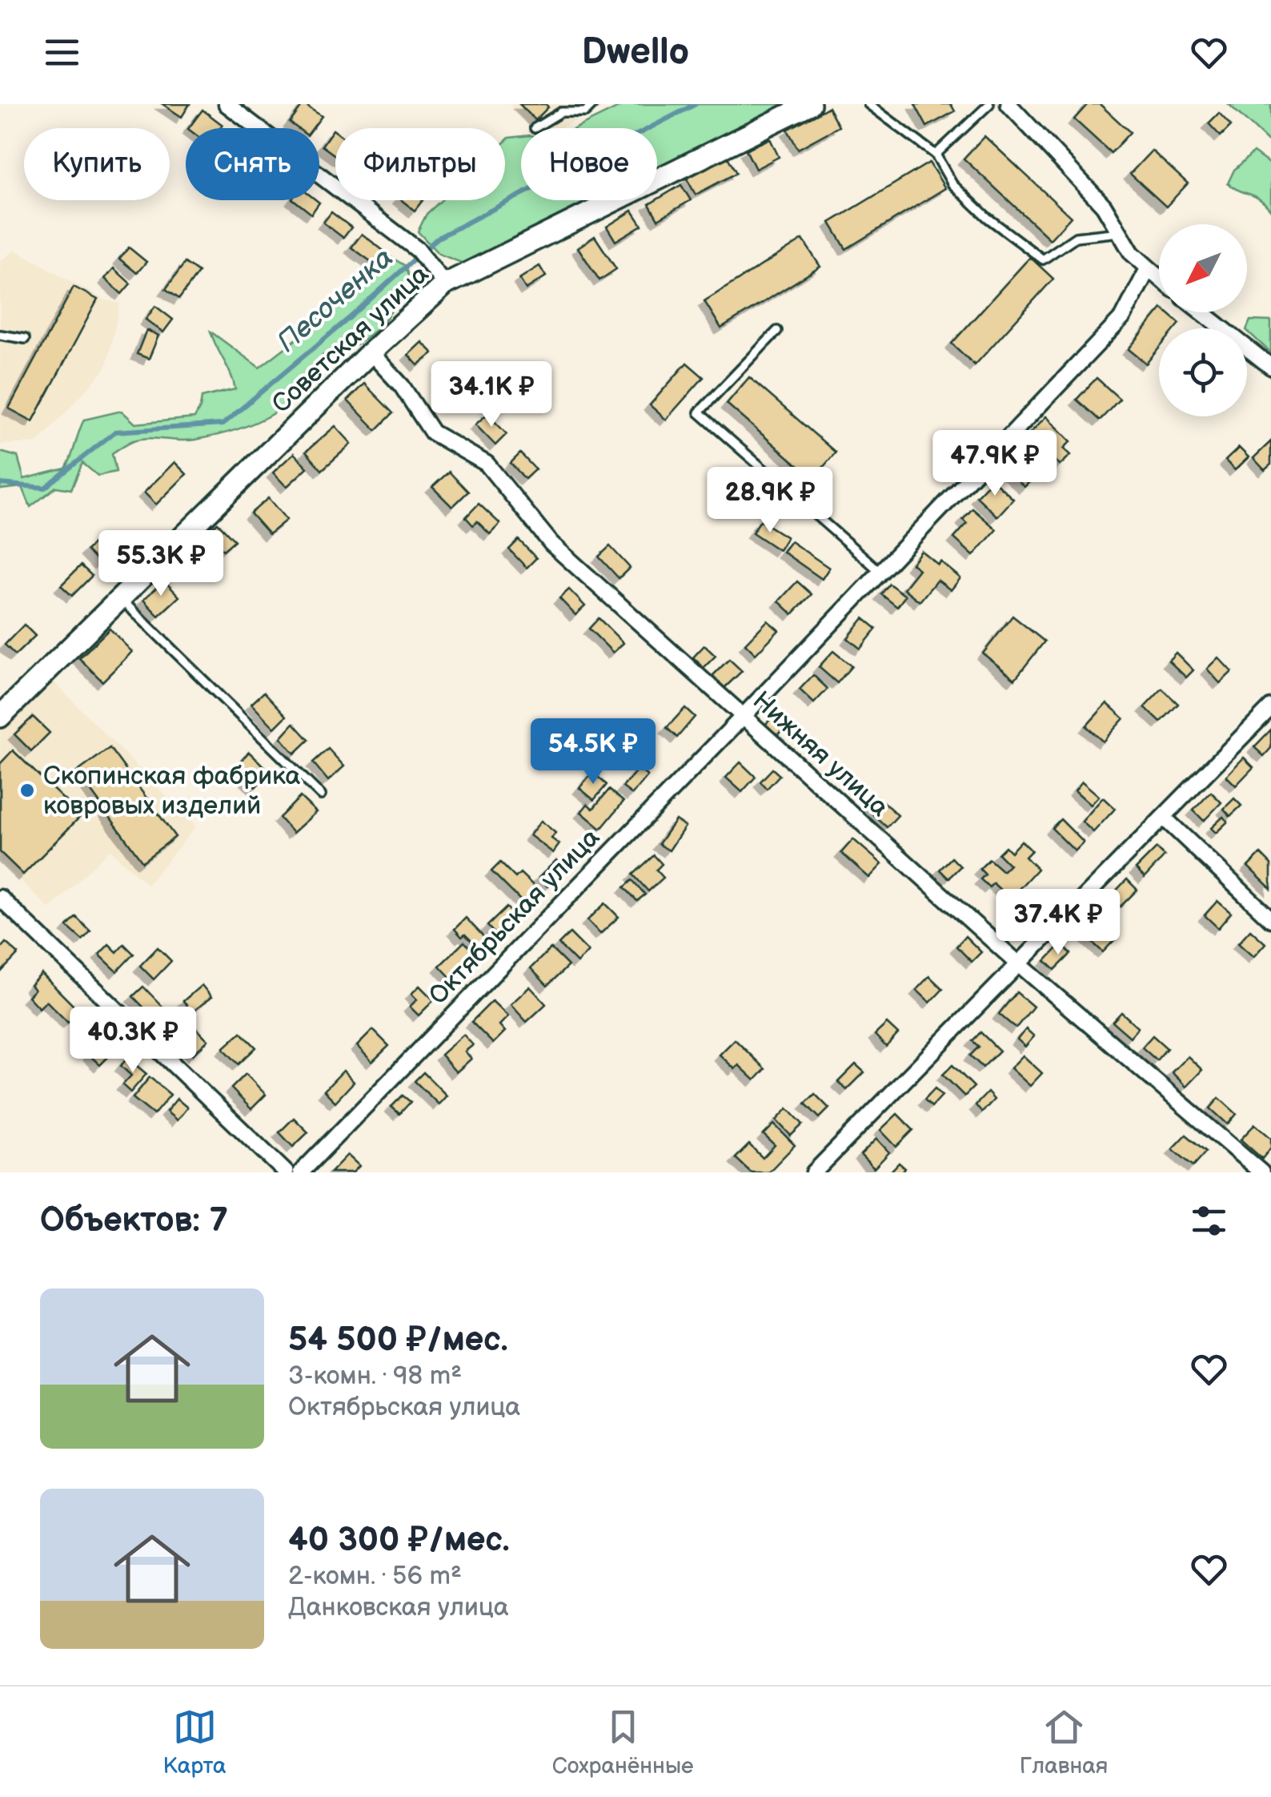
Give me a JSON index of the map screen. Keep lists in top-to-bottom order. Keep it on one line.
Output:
{"streets":{"street":["Советская улица","Нижняя улица","Октябрьская улица"]},"crossings":[["Советская улица","Нижняя улица"],["Нижняя улица","Октябрьская улица"]],"water":["Песоченка"],"places":["Скопинская фабрика ковровых изделий"],"north":"bottom left","page":{"header":"Dwello","chip":["Купить","Снять","Фильтры","Новое"],"price":["34.1K ₽","47.9K ₽","28.9K ₽","55.3K ₽","54.5K ₽","37.4K ₽","40.3K ₽"],"heading":"Объектов: 7","list":[{"name":"54 500 ₽/мес.","note":"3-комн. · 98 m² · Октябрьская улица"},{"name":"40 300 ₽/мес.","note":"2-комн. · 56 m² · Данковская улица"}],"tabs":["Карта","Сохранённые","Главная"]}}
